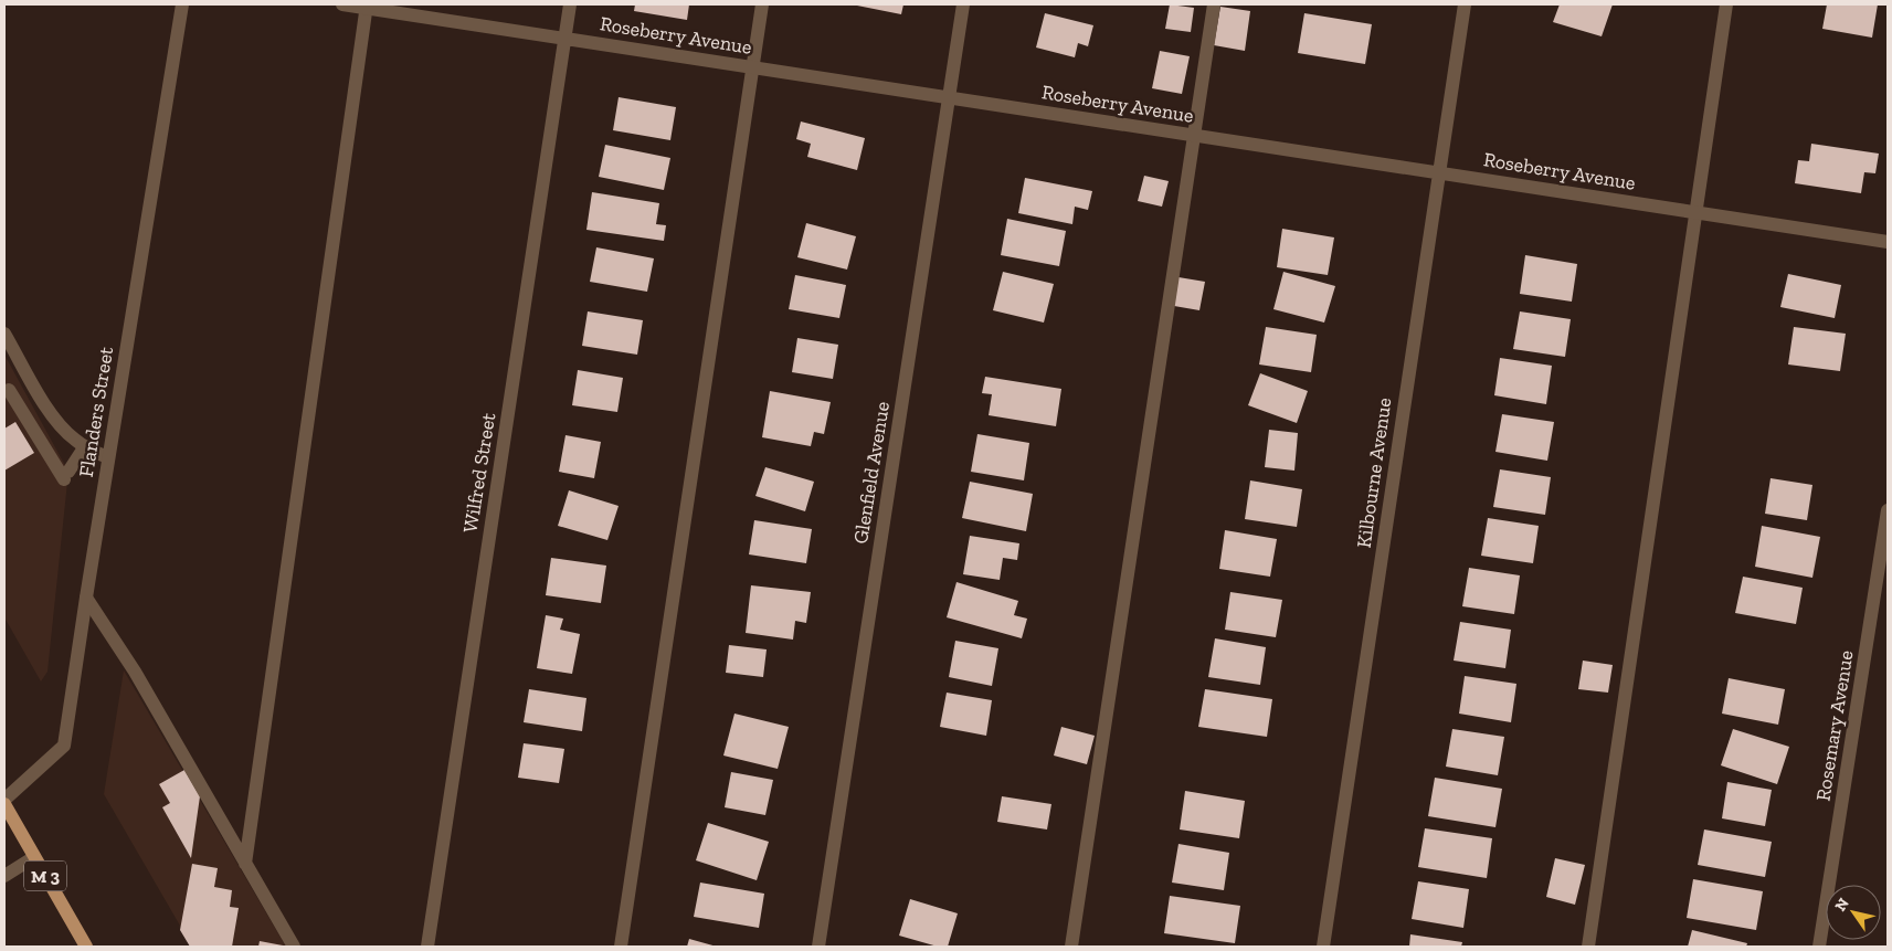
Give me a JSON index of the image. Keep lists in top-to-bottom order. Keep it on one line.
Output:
{"streets":{"main road":["M 3"],"street":["Roseberry Avenue","Flanders Street","Wilfred Street","Glenfield Avenue","Kilbourne Avenue","Rosemary Avenue"]},"crossings":[["Roseberry Avenue","Wilfred Street"],["Roseberry Avenue","Glenfield Avenue"],["Roseberry Avenue","Kilbourne Avenue"]],"north":"top left"}
